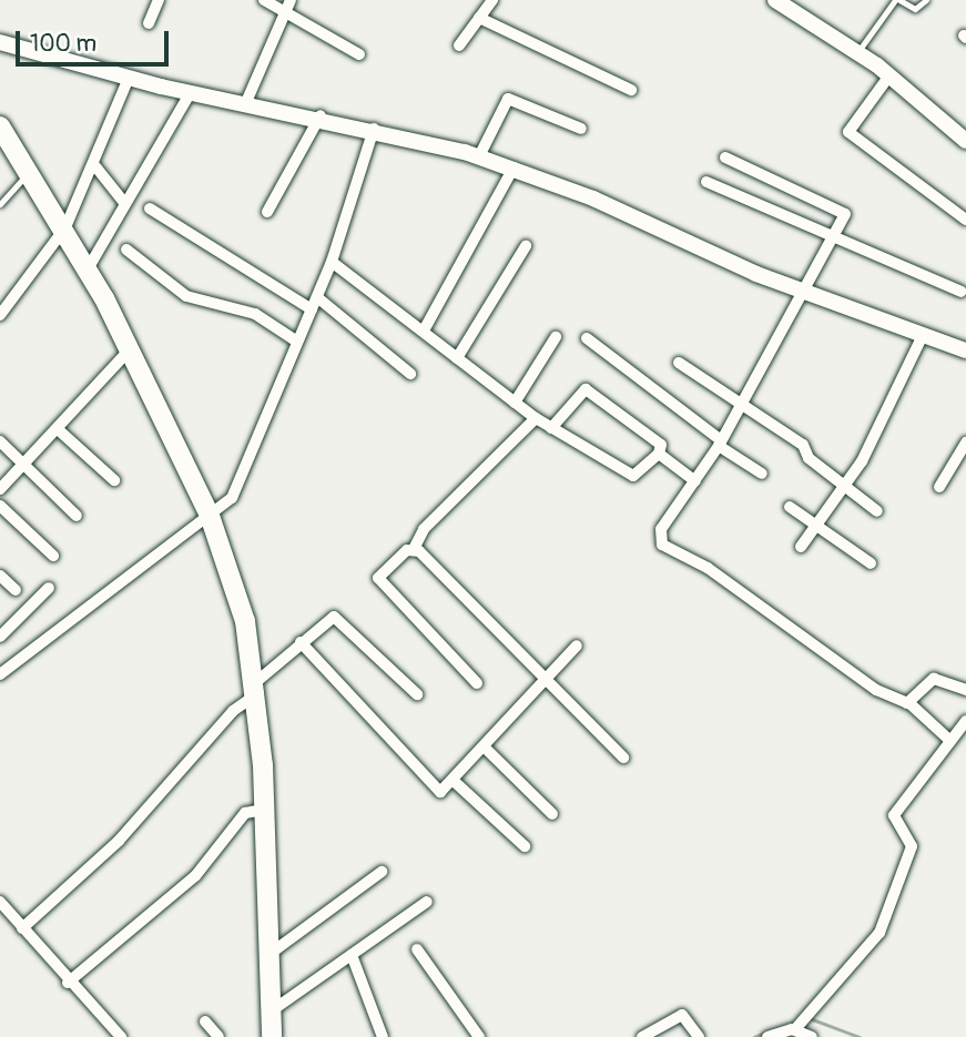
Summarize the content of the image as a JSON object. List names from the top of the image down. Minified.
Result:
{"scale_bar":"100 m"}
